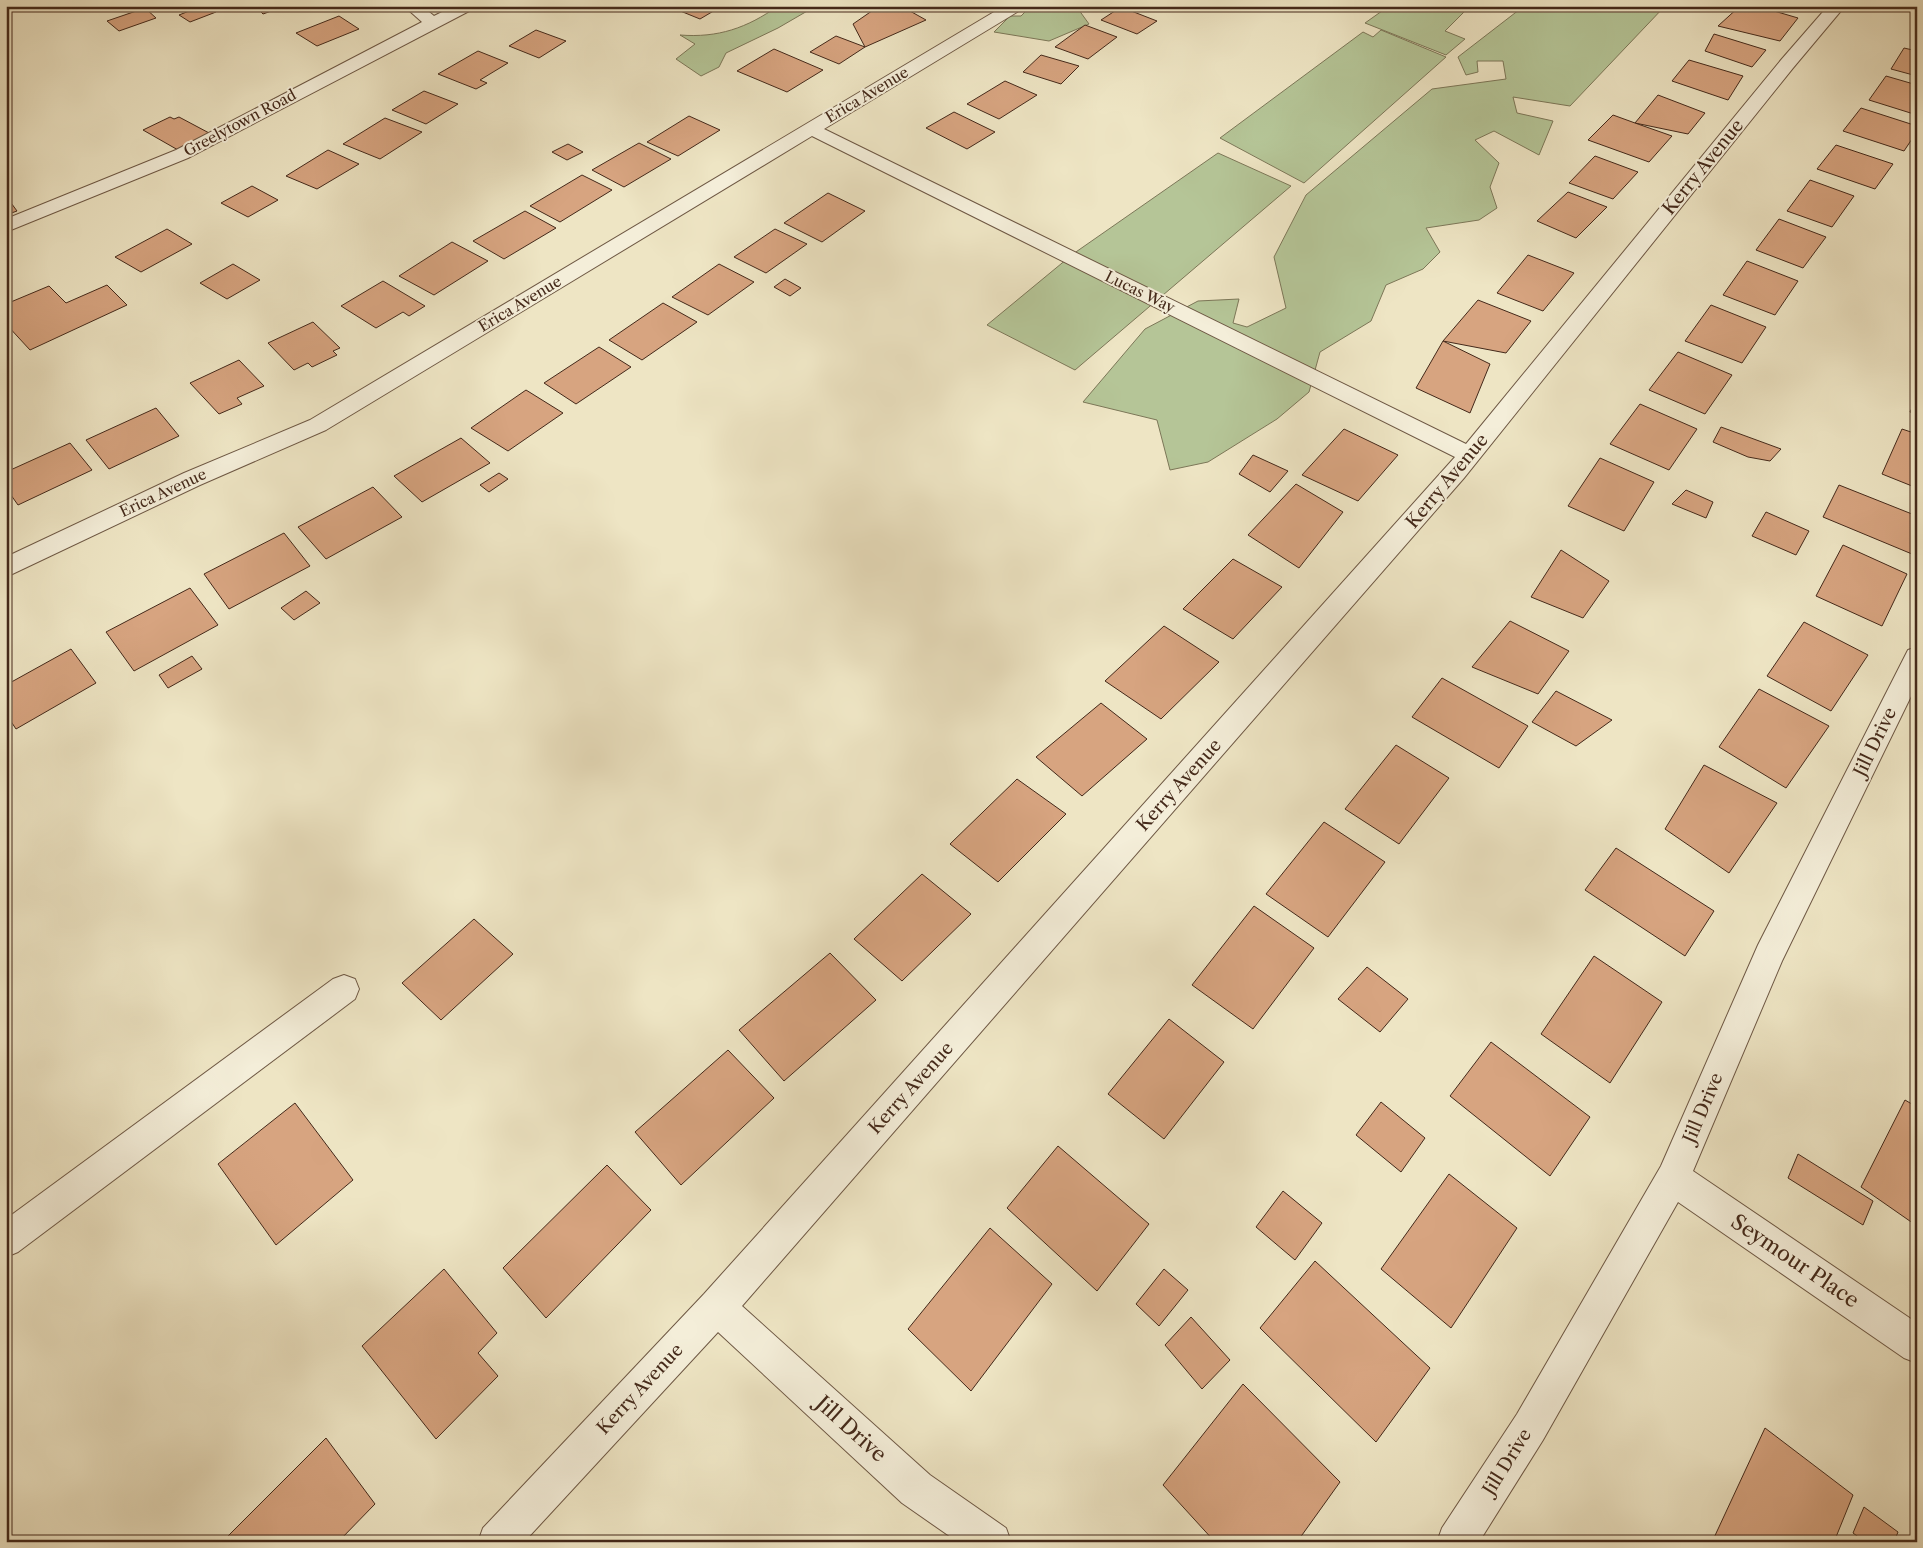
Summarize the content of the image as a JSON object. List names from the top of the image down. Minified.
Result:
{"streets":{"street":["Erica Avenue","Greelytown Road","Kerry Avenue","Lucas Way","Jill Drive","Seymour Place"]},"crossings":[["Erica Avenue","Lucas Way"],["Kerry Avenue","Lucas Way"],["Kerry Avenue","Jill Drive"],["Jill Drive","Seymour Place"]]}
